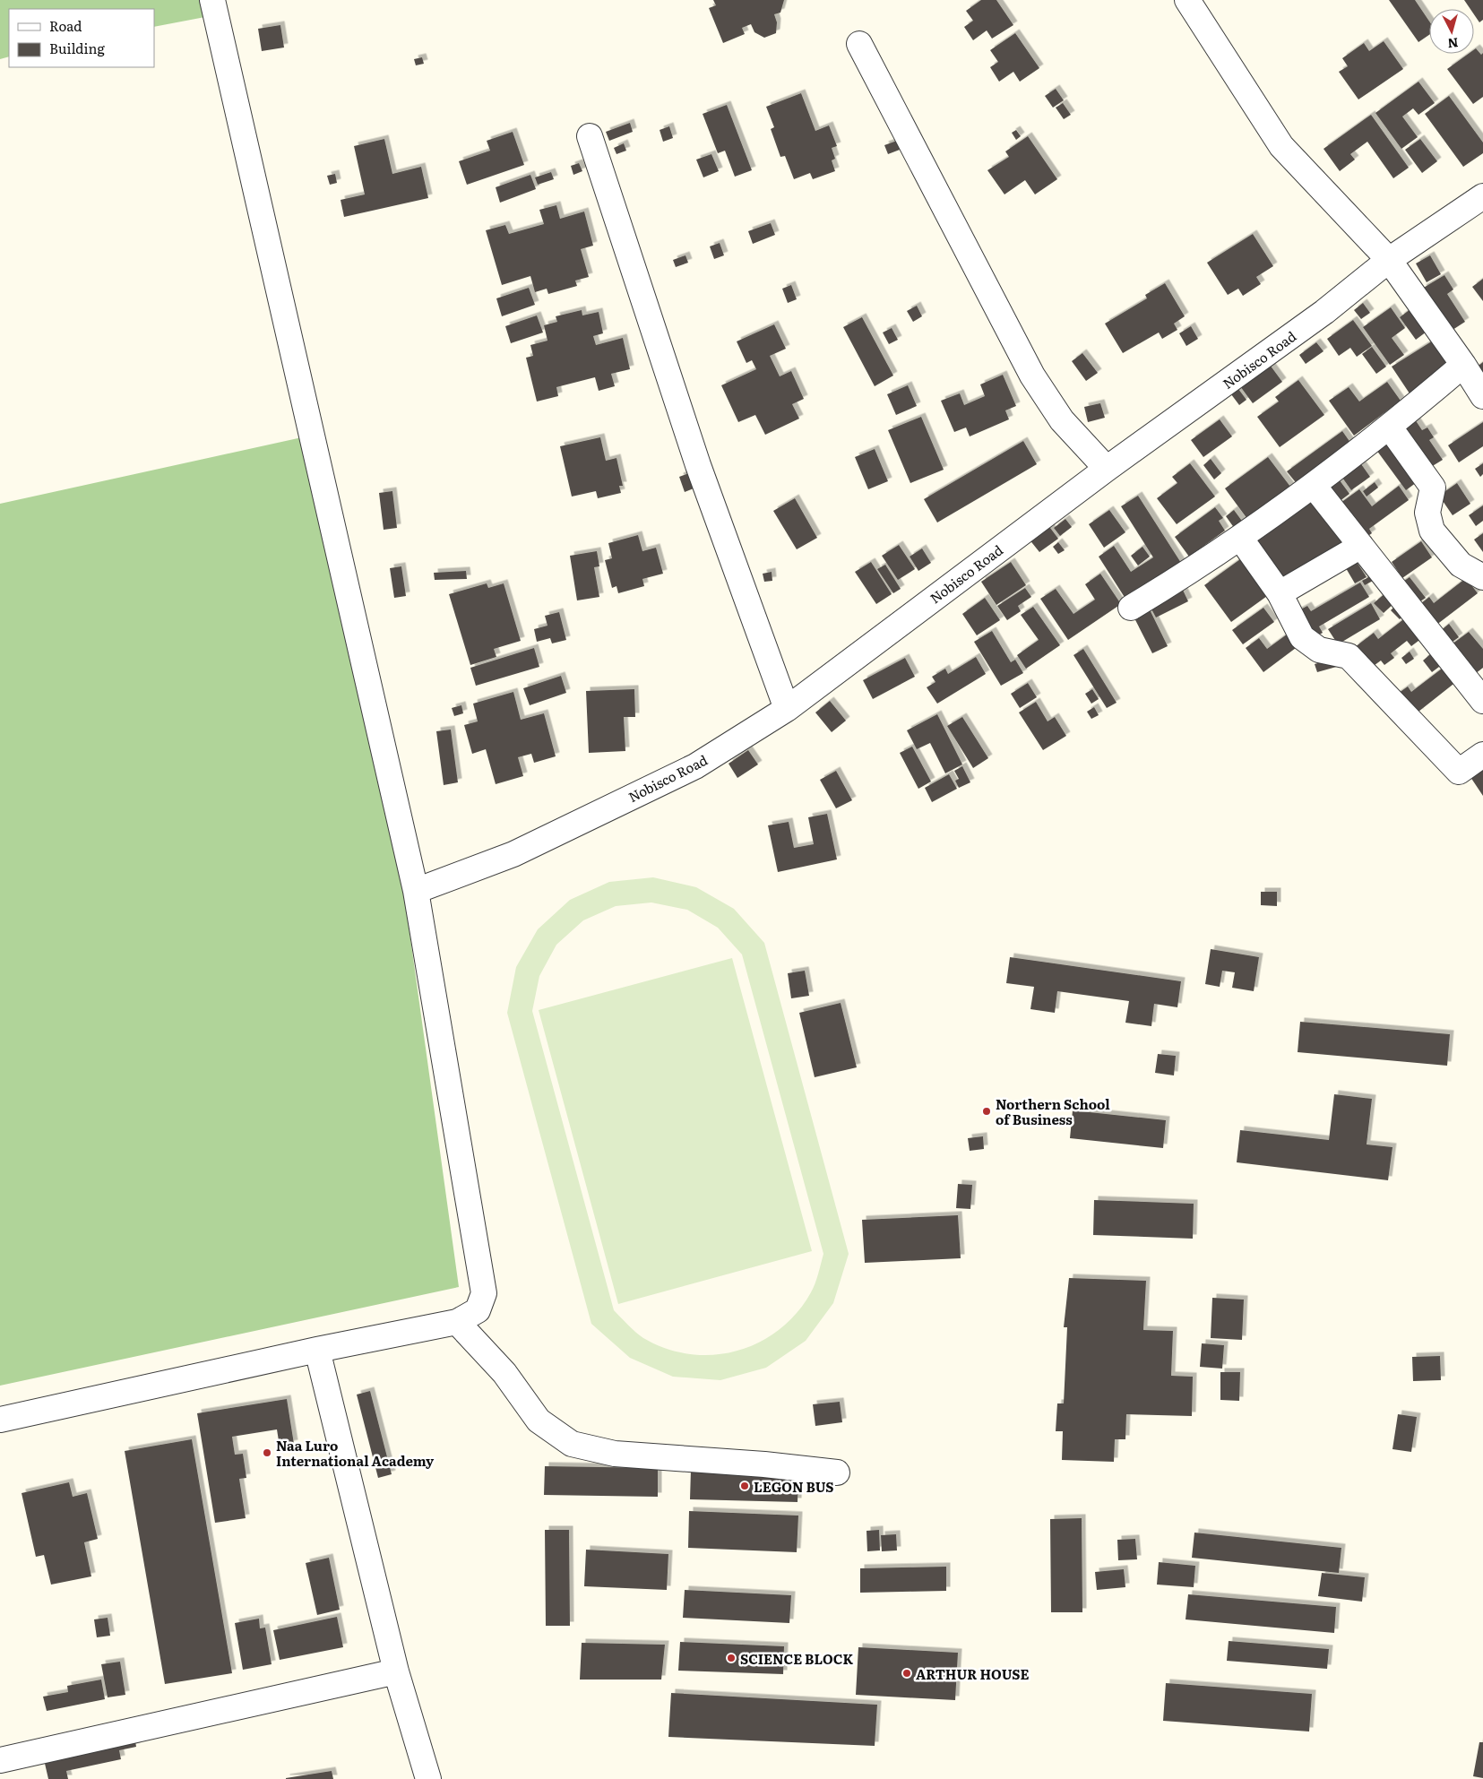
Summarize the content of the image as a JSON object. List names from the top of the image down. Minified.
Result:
{"streets":{"street":["Nobisco Road"]},"places":["Northern School of Business","Naa Luro International Academy","LEGON BUS","SCIENCE BLOCK","ARTHUR HOUSE"],"legend":["Road","Building"],"north":"bottom"}
